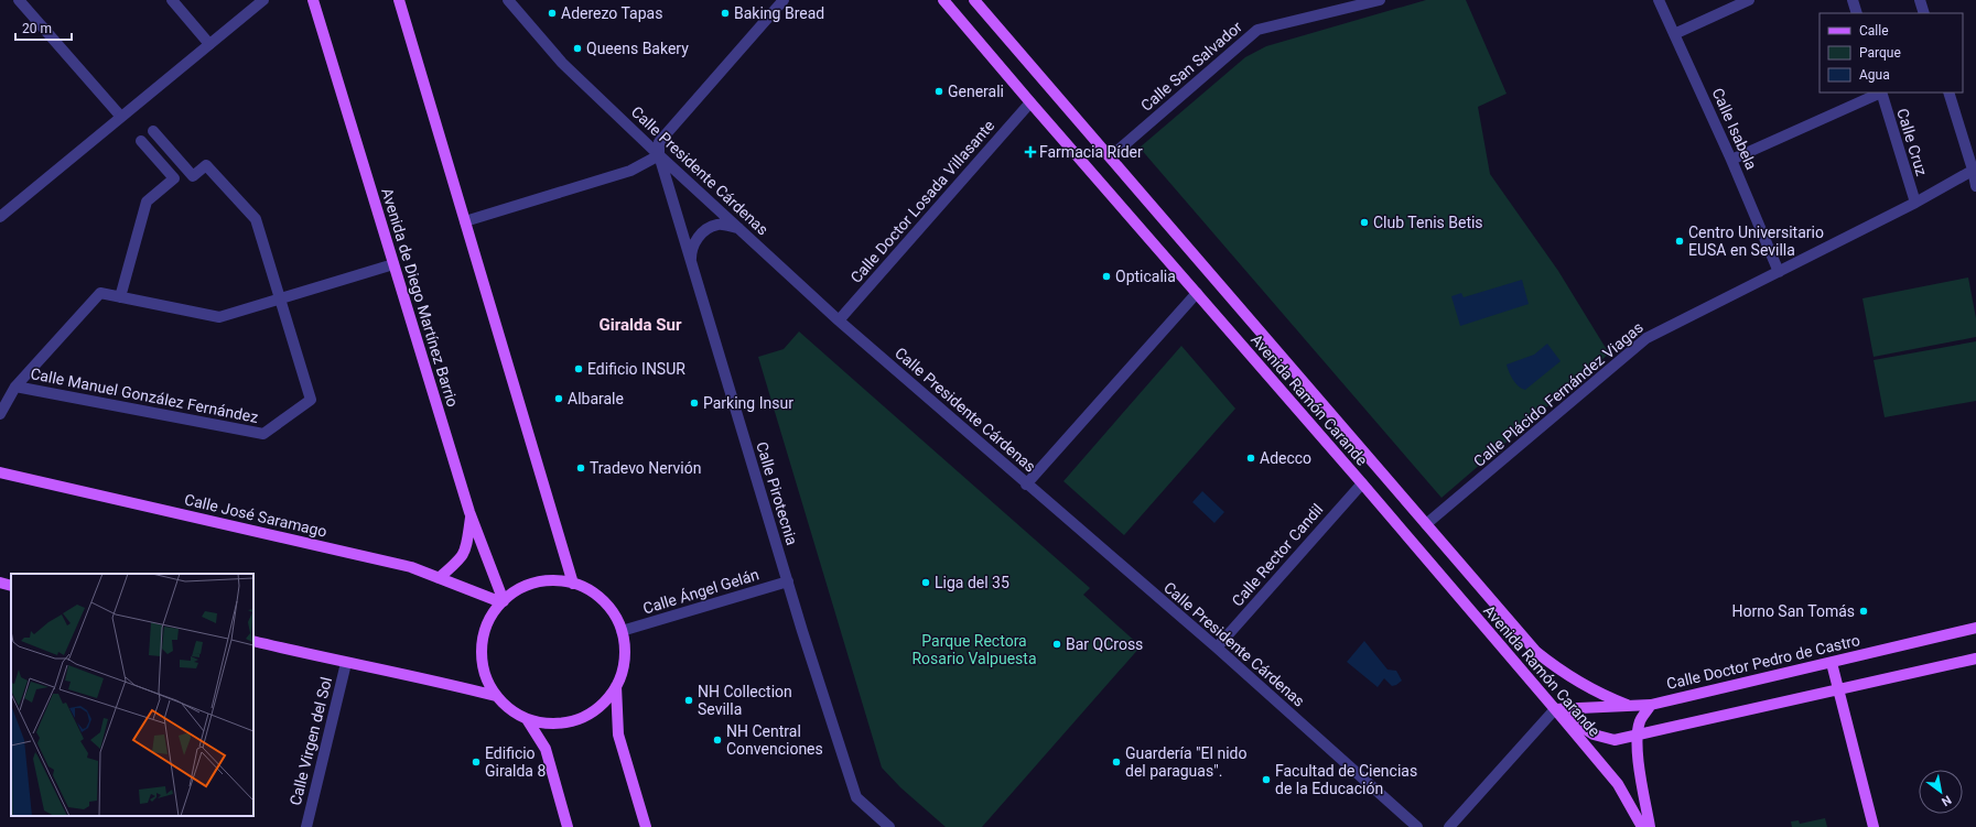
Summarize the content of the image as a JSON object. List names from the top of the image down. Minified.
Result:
{"streets":{"main road":["Avenida de Diego Martínez Barrio","Avenida Ramón Carande","Calle José Saramago","Calle Doctor Pedro de Castro"],"street":["Calle San Salvador","Calle Isabela","Calle Cruz","Calle Presidente Cárdenas","Calle Doctor Losada Villasante","Calle Plácido Fernández Viagas","Calle Manuel González Fernández","Calle Pirotecnia","Calle Rector Candil","Calle Ángel Gelán","Calle Virgen del Sol"]},"crossings":[["Calle San Salvador","Avenida Ramón Carande"],["Calle Isabela","Calle Plácido Fernández Viagas"],["Calle Cruz","Calle Plácido Fernández Viagas"],["Calle Presidente Cárdenas","Calle Doctor Losada Villasante"],["Calle Presidente Cárdenas","Calle Pirotecnia"],["Calle Presidente Cárdenas","Calle Rector Candil"],["Calle Doctor Losada Villasante","Avenida Ramón Carande"],["Avenida de Diego Martínez Barrio","Calle José Saramago"],["Avenida de Diego Martínez Barrio","Calle Ángel Gelán"],["Calle Plácido Fernández Viagas","Avenida Ramón Carande"],["Avenida Ramón Carande","Calle Rector Candil"],["Avenida Ramón Carande","Calle Doctor Pedro de Castro"],["Calle Pirotecnia","Calle Ángel Gelán"],["Calle José Saramago","Calle Ángel Gelán"]],"districts":["Giralda Sur"],"parks":["Parque Rectora Rosario Valpuesta"],"places":{"other":["Aderezo Tapas","Baking Bread","Queens Bakery","Generali","Club Tenis Betis","Centro Universitario EUSA en Sevilla","Opticalia","Edificio INSUR","Albarale","Parking Insur","Adecco","Tradevo Nervión","Liga del 35","Horno San Tomás","Bar QCross","NH Collection Sevilla","NH Central Convenciones","Edificio Giralda 8","Guardería \"El nido del paraguas\".","Facultad de Ciencias de la Educación"],"health":["Farmacia Ríder"]},"legend":["Calle","Parque","Agua"],"scale_bar":"20 m","north":"bottom right"}
